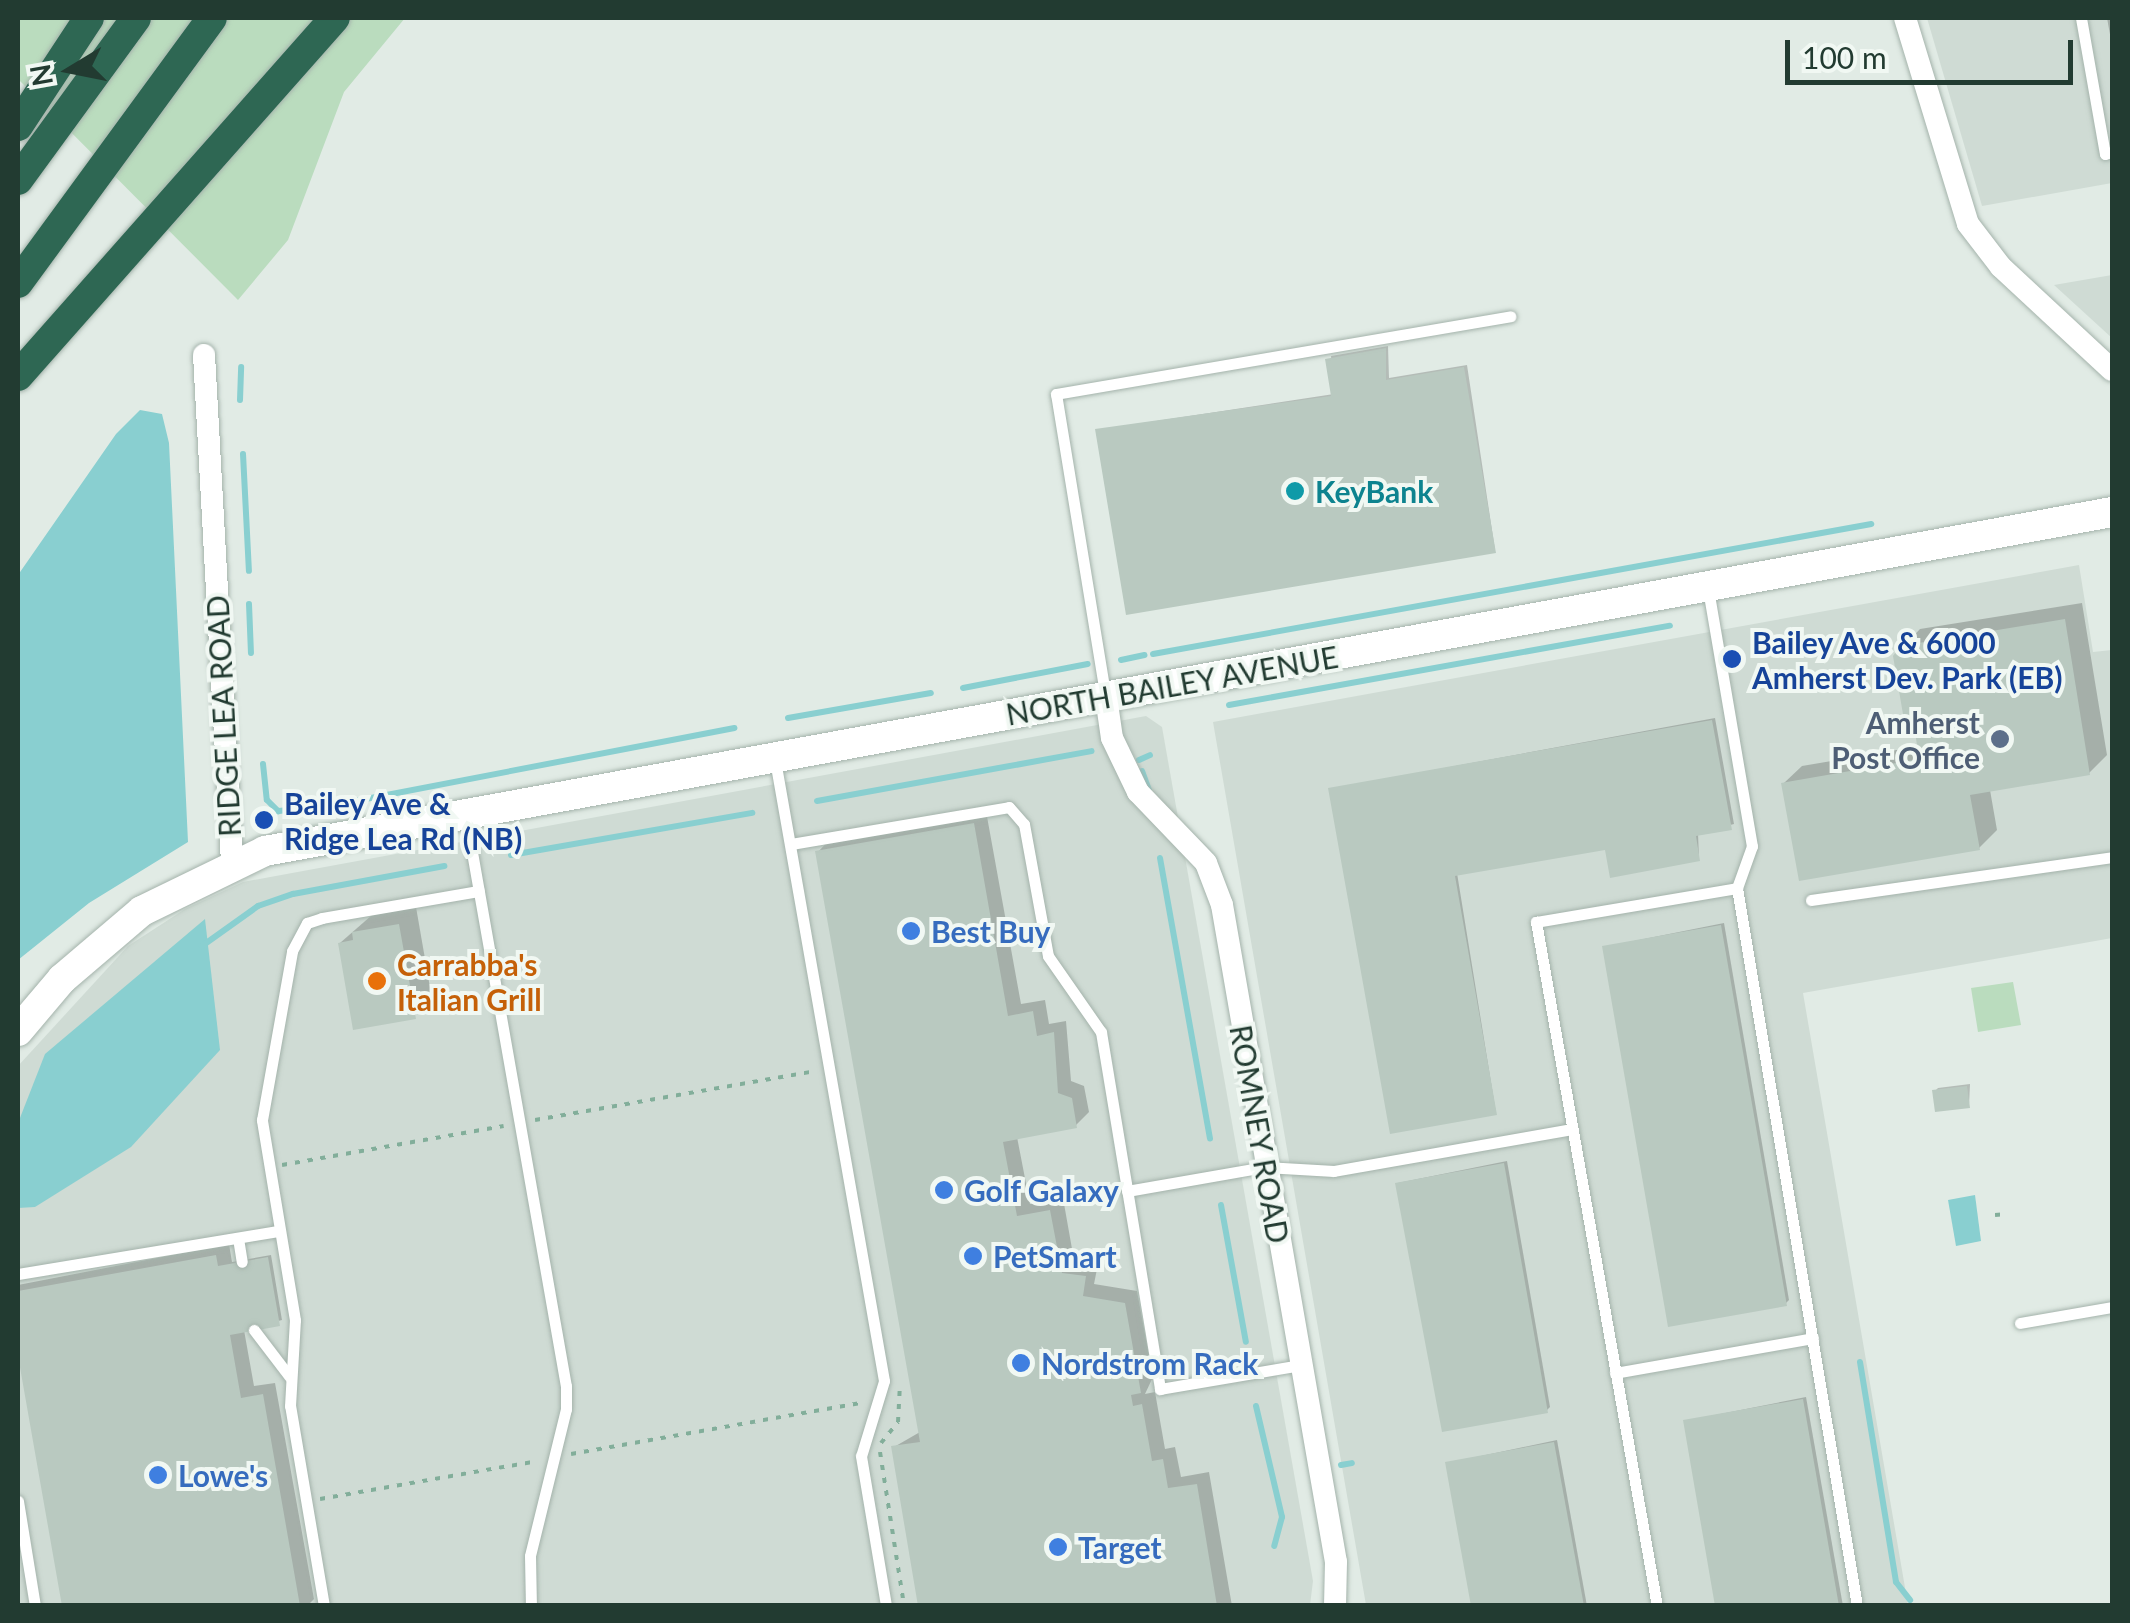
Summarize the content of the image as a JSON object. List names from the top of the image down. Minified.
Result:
{"streets":{"street":["NORTH BAILEY AVENUE","RIDGE LEA ROAD","ROMNEY ROAD"]},"crossings":[["NORTH BAILEY AVENUE","RIDGE LEA ROAD"],["NORTH BAILEY AVENUE","ROMNEY ROAD"]],"places":["KeyBank","Bailey Ave & 6000 Amherst Dev. Park (EB)","Amherst Post Office","Bailey Ave & Ridge Lea Rd (NB)","Best Buy","Carrabba's Italian Grill","Golf Galaxy","PetSmart","Nordstrom Rack","Lowe's","Target"],"scale_bar":"100 m","north":"left"}
